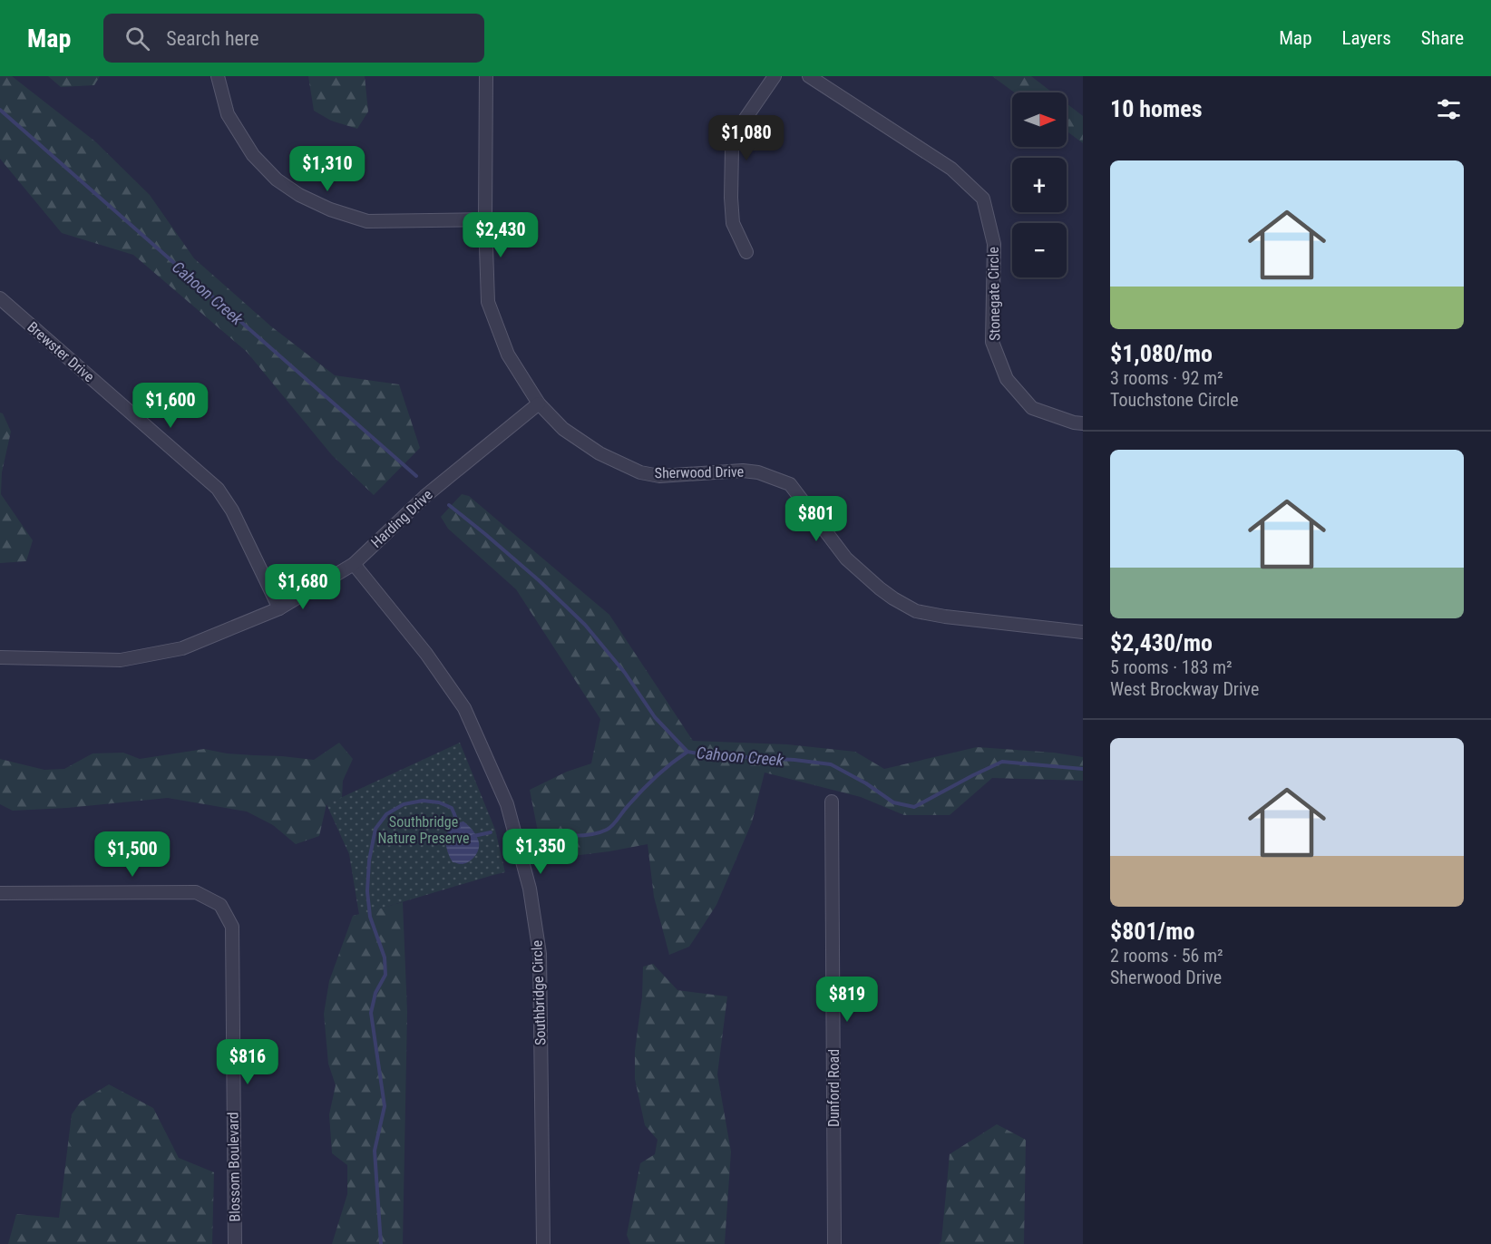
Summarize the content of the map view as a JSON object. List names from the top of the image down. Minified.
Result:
{"streets":{"street":["Stonegate Circle","Brewster Drive","Sherwood Drive","Harding Drive","Southbridge Circle","Dunford Road","Blossom Boulevard"]},"crossings":[["Brewster Drive","Harding Drive"],["Sherwood Drive","Harding Drive"],["Harding Drive","Southbridge Circle"]],"water":["Cahoon Creek"],"parks":["Southbridge Nature Preserve"],"north":"right","page":{"header":"Map","search":"Search here","nav":["Map","Layers","Share"],"heading":"10 homes","map_buttons":["+","−"],"price":["$1,080","$1,310","$2,430","$1,600","$801","$1,680","$1,350","$1,500","$819","$816"],"list":[{"name":"$1,080/mo","note":"3 rooms · 92 m² · Touchstone Circle"},{"name":"$2,430/mo","note":"5 rooms · 183 m² · West Brockway Drive"},{"name":"$801/mo","note":"2 rooms · 56 m² · Sherwood Drive"}]}}
